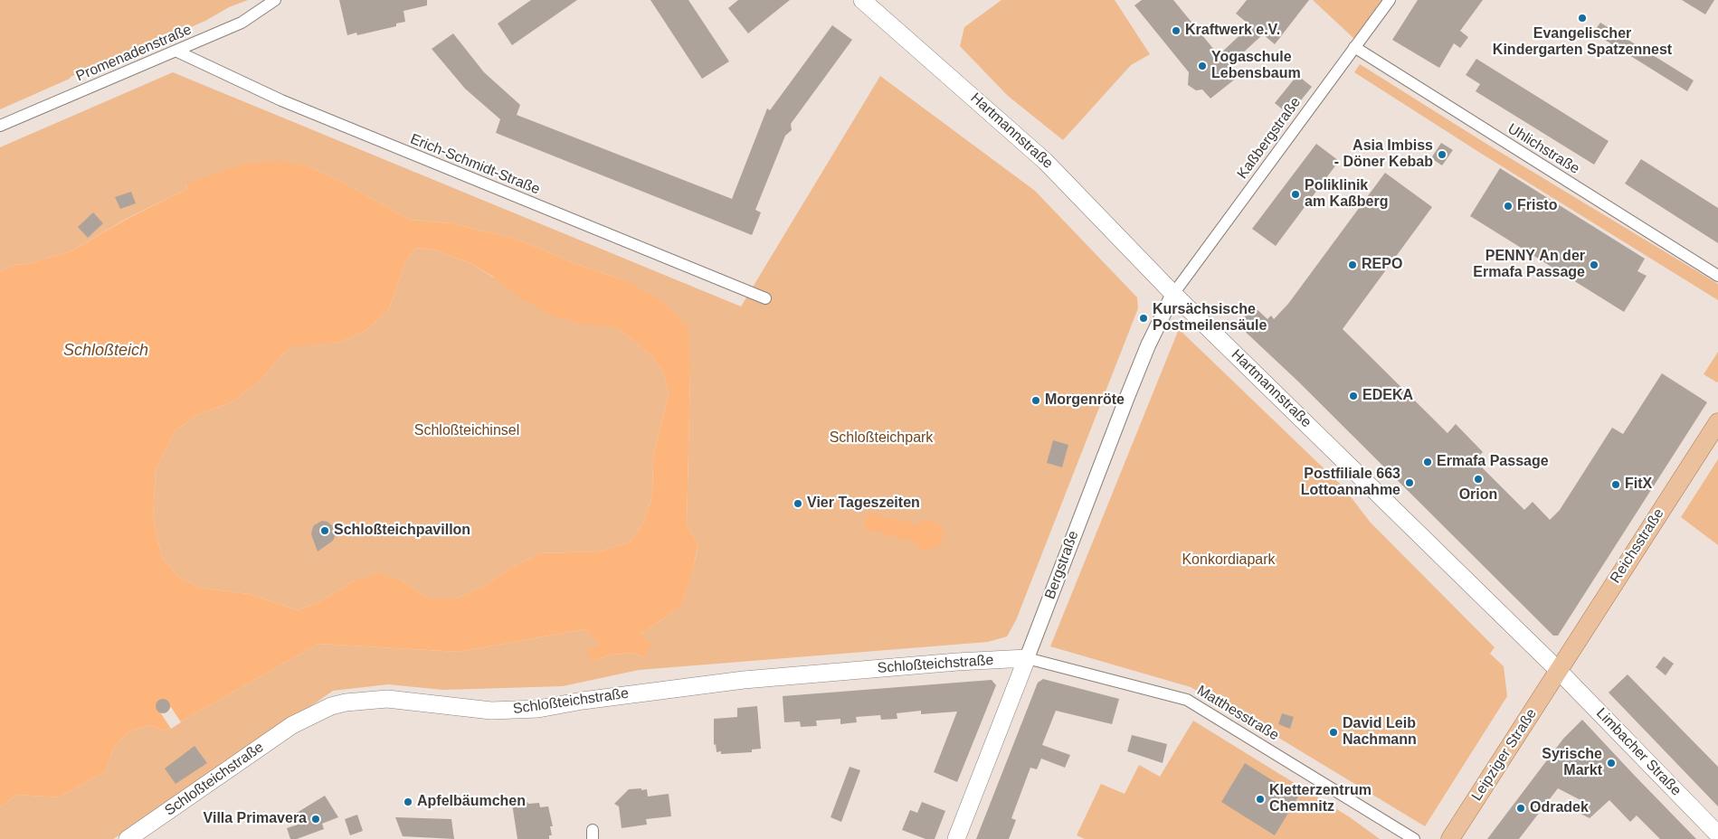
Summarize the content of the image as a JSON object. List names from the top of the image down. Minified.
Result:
{"streets":{"main road":["Hartmannstraße","Reichsstraße","Bergstraße","Schloßteichstraße","Limbacher Straße","Leipziger Straße"],"street":["Promenadenstraße","Kaßbergstraße","Uhlichstraße","Erich-Schmidt-Straße","Matthesstraße"]},"crossings":[["Promenadenstraße","Erich-Schmidt-Straße"],["Hartmannstraße","Kaßbergstraße"],["Hartmannstraße","Reichsstraße"],["Hartmannstraße","Bergstraße"],["Hartmannstraße","Limbacher Straße"],["Hartmannstraße","Leipziger Straße"],["Kaßbergstraße","Uhlichstraße"],["Kaßbergstraße","Bergstraße"],["Reichsstraße","Limbacher Straße"],["Reichsstraße","Leipziger Straße"],["Bergstraße","Schloßteichstraße"],["Bergstraße","Matthesstraße"],["Schloßteichstraße","Matthesstraße"],["Limbacher Straße","Leipziger Straße"]],"water":["Schloßteich"],"parks":["Schloßteichinsel","Schloßteichpark","Konkordiapark"],"places":["Evangelischer Kindergarten Spatzennest","Kraftwerk e.V.","Yogaschule Lebensbaum","Asia Imbiss - Döner Kebab","Poliklinik am Kaßberg","Fristo","REPO","PENNY An der Ermafa Passage","Kursächsische Postmeilensäule","EDEKA","Morgenröte","Ermafa Passage","Orion","Postfiliale 663 Lottoannahme","FitX","Vier Tageszeiten","Schloßteichpavillon","David Leib Nachmann","Syrische Markt","Kletterzentrum Chemnitz","Apfelbäumchen","Odradek","Villa Primavera"]}
